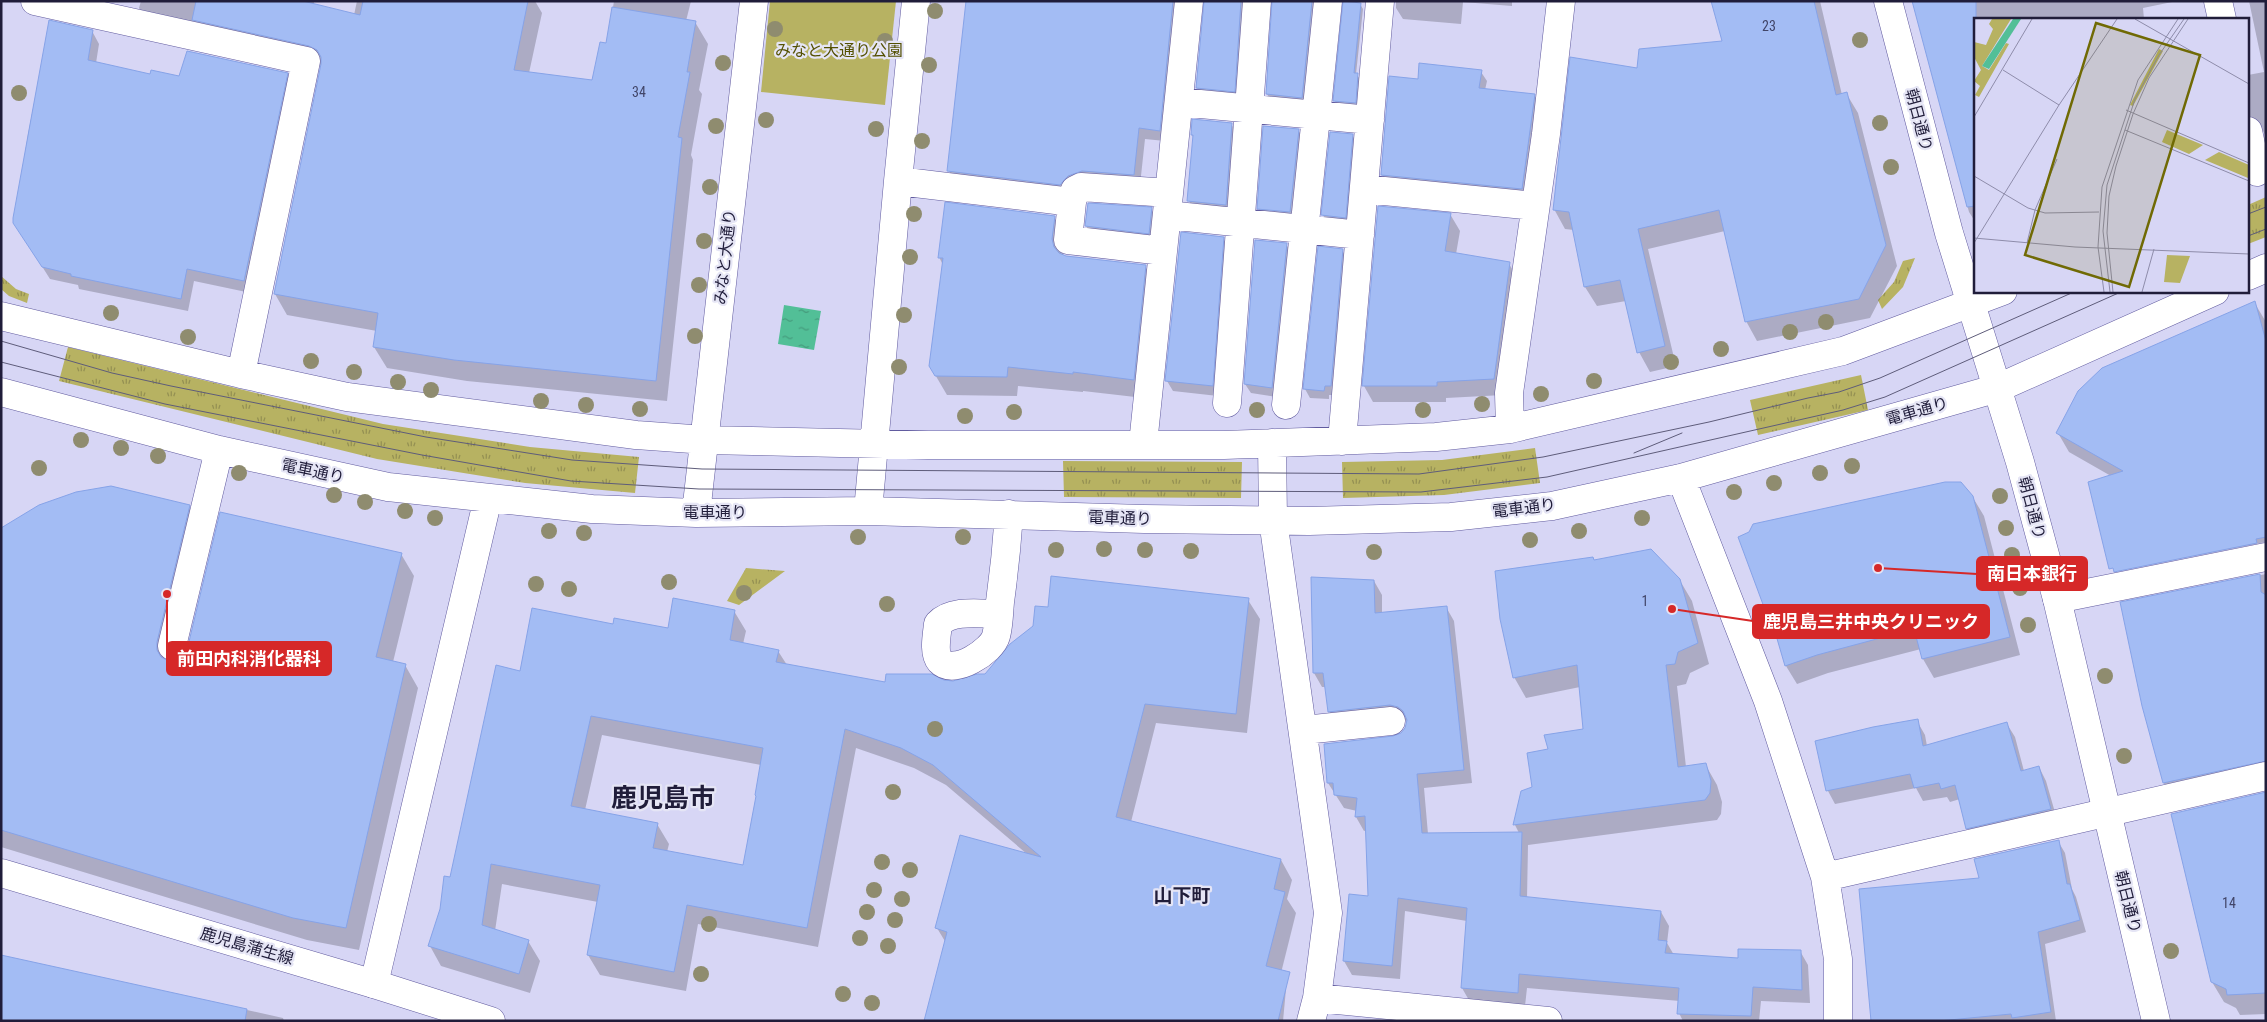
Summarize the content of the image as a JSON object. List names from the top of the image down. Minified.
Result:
{"streets":{"main road":["朝日通り","みなと大通り","電車通り","鹿児島蒲生線"]},"crossings":[["朝日通り","電車通り"],["みなと大通り","電車通り"]],"districts":["鹿児島市","山下町"],"parks":["みなと大通り公園"],"places":["南日本銀行","前田内科消化器科","鹿児島三井中央クリニック"],"house_numbers":["23","34","1","14"]}
